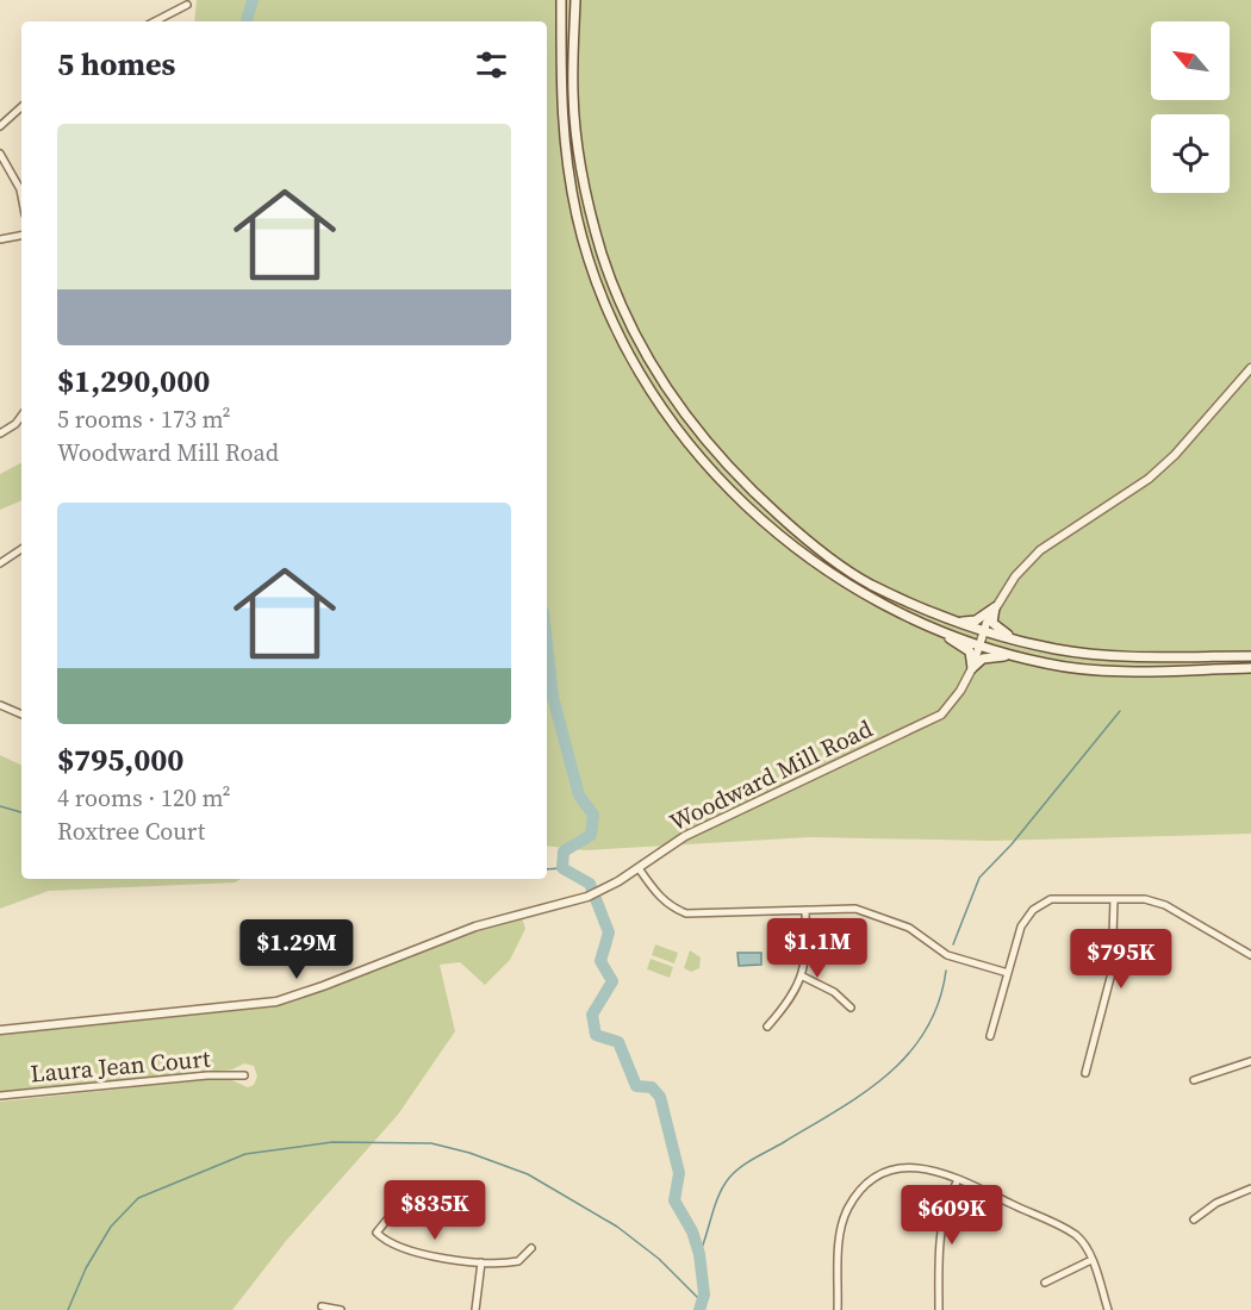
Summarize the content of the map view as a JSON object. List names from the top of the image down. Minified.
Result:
{"streets":{"street":["Woodward Mill Road","Laura Jean Court"]},"north":"top left","page":{"heading":"5 homes","list":[{"name":"$1,290,000","note":"5 rooms · 173 m² · Woodward Mill Road"},{"name":"$795,000","note":"4 rooms · 120 m² · Roxtree Court"}],"price":["$1.1M","$1.29M","$795K","$835K","$609K"]}}
